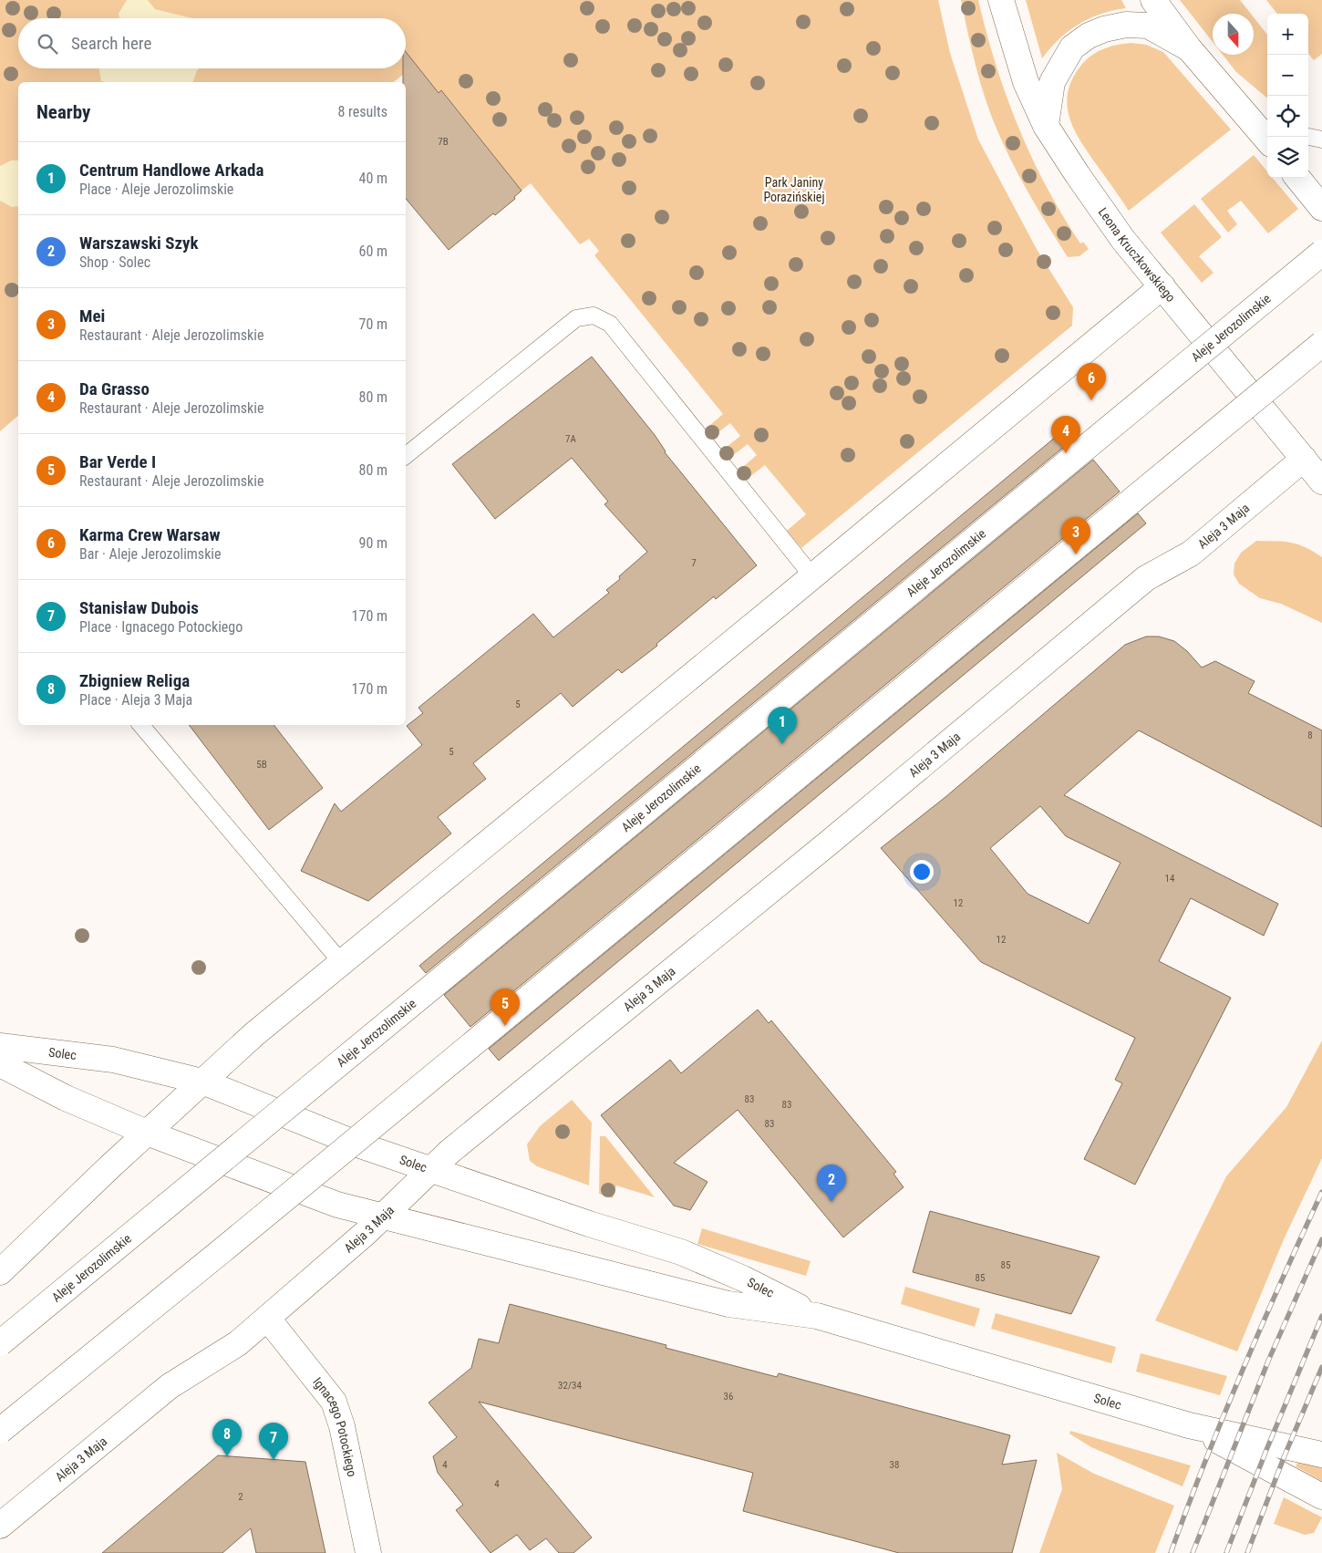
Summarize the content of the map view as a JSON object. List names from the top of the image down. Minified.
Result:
{"streets":{"street":["Leona Kruczkowskiego","Aleje Jerozolimskie","Aleja 3 Maja","Solec","Ignacego Potockiego"]},"crossings":[["Leona Kruczkowskiego","Aleja 3 Maja"],["Aleja 3 Maja","Solec"],["Aleja 3 Maja","Ignacego Potockiego"]],"parks":["Park Janiny Porazińskiej"],"house_numbers":["7B","7A","7","5","8","5","5B","14","12","12","83","83","83","85","85","32/34","36","4","38","4","2"],"north":"bottom","page":{"map_buttons":["+","−"],"search":"Search here","heading":["Nearby","8 results"],"list":[{"mark":"1","name":"Centrum Handlowe Arkada","note":"Place · Aleje Jerozolimskie","value":"40 m"},{"mark":"2","name":"Warszawski Szyk","note":"Shop · Solec","value":"60 m"},{"mark":"3","name":"Mei","note":"Restaurant · Aleje Jerozolimskie","value":"70 m"},{"mark":"4","name":"Da Grasso","note":"Restaurant · Aleje Jerozolimskie","value":"80 m"},{"mark":"5","name":"Bar Verde I","note":"Restaurant · Aleje Jerozolimskie","value":"80 m"},{"mark":"6","name":"Karma Crew Warsaw","note":"Bar · Aleje Jerozolimskie","value":"90 m"},{"mark":"7","name":"Stanisław Dubois","note":"Place · Ignacego Potockiego","value":"170 m"},{"mark":"8","name":"Zbigniew Religa","note":"Place · Aleja 3 Maja","value":"170 m"}],"pins":["6","4","3","1","5","2","8","7"]}}
